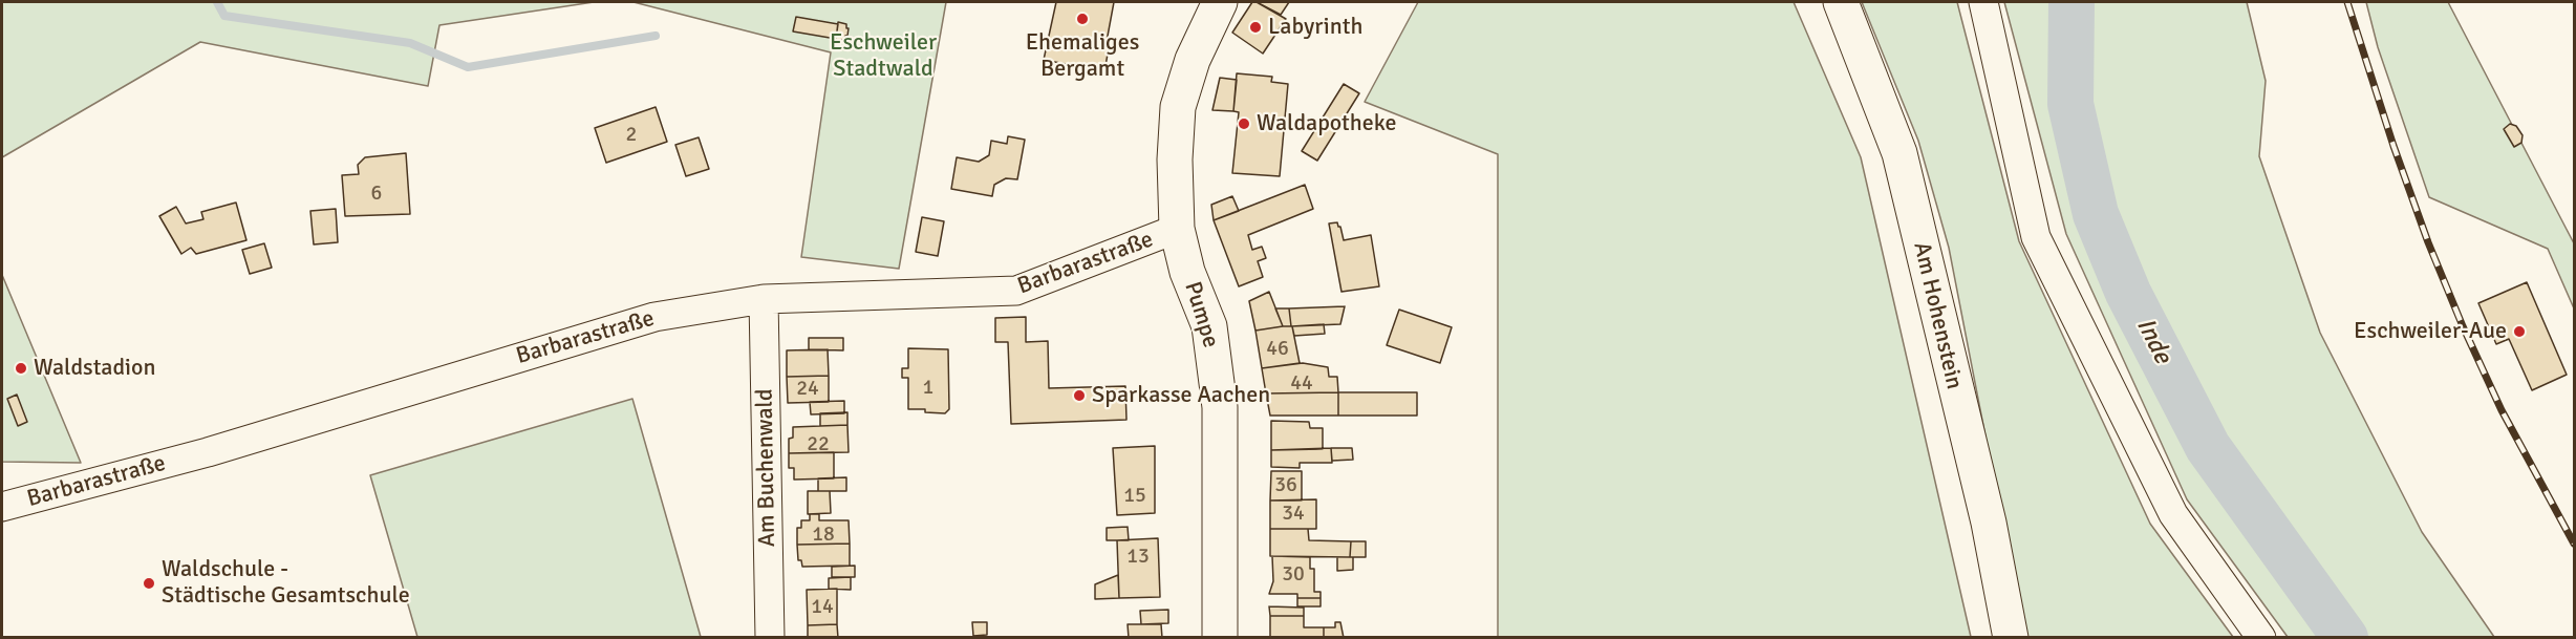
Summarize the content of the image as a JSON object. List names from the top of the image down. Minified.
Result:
{"streets":{"main road":["Pumpe","Am Hohenstein"],"street":["Barbarastraße","Am Buchenwald"]},"crossings":[["Barbarastraße","Pumpe"],["Barbarastraße","Am Buchenwald"]],"water":["Inde"],"parks":["Eschweiler Stadtwald"],"places":["Ehemaliges Bergamt","Labyrinth","Waldapotheke","Eschweiler-Aue","Waldstadion","Sparkasse Aachen","Waldschule - Städtische Gesamtschule"],"house_numbers":["2","6","46","44","1","24","22","36","15","34","18","13","30","14"]}
